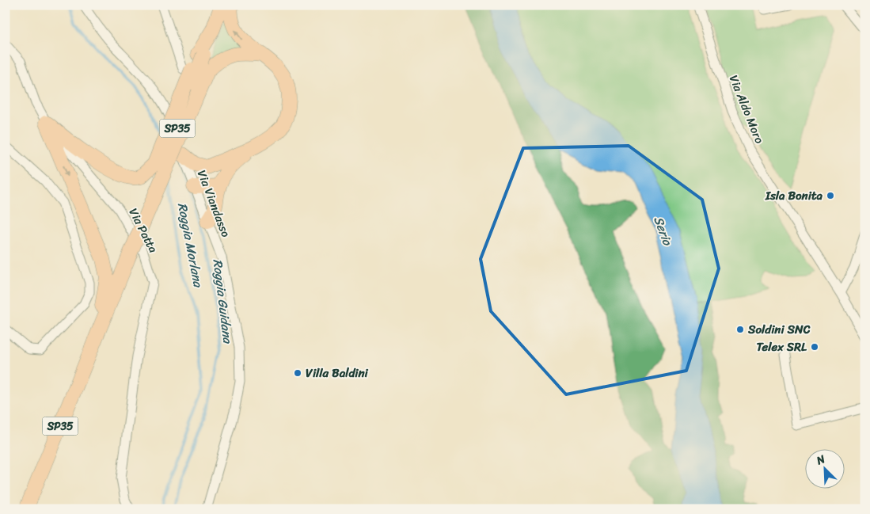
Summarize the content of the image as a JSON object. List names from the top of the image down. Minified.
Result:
{"streets":{"highway":["SP35"],"street":["Via Aldo Moro","Via Viandasso","Via Patta"]},"water":["Serio","Roggia Morlana","Roggia Guidana"],"places":["Isla Bonita","Soldini SNC","Telex SRL","Villa Baldini"],"north":"top left"}
